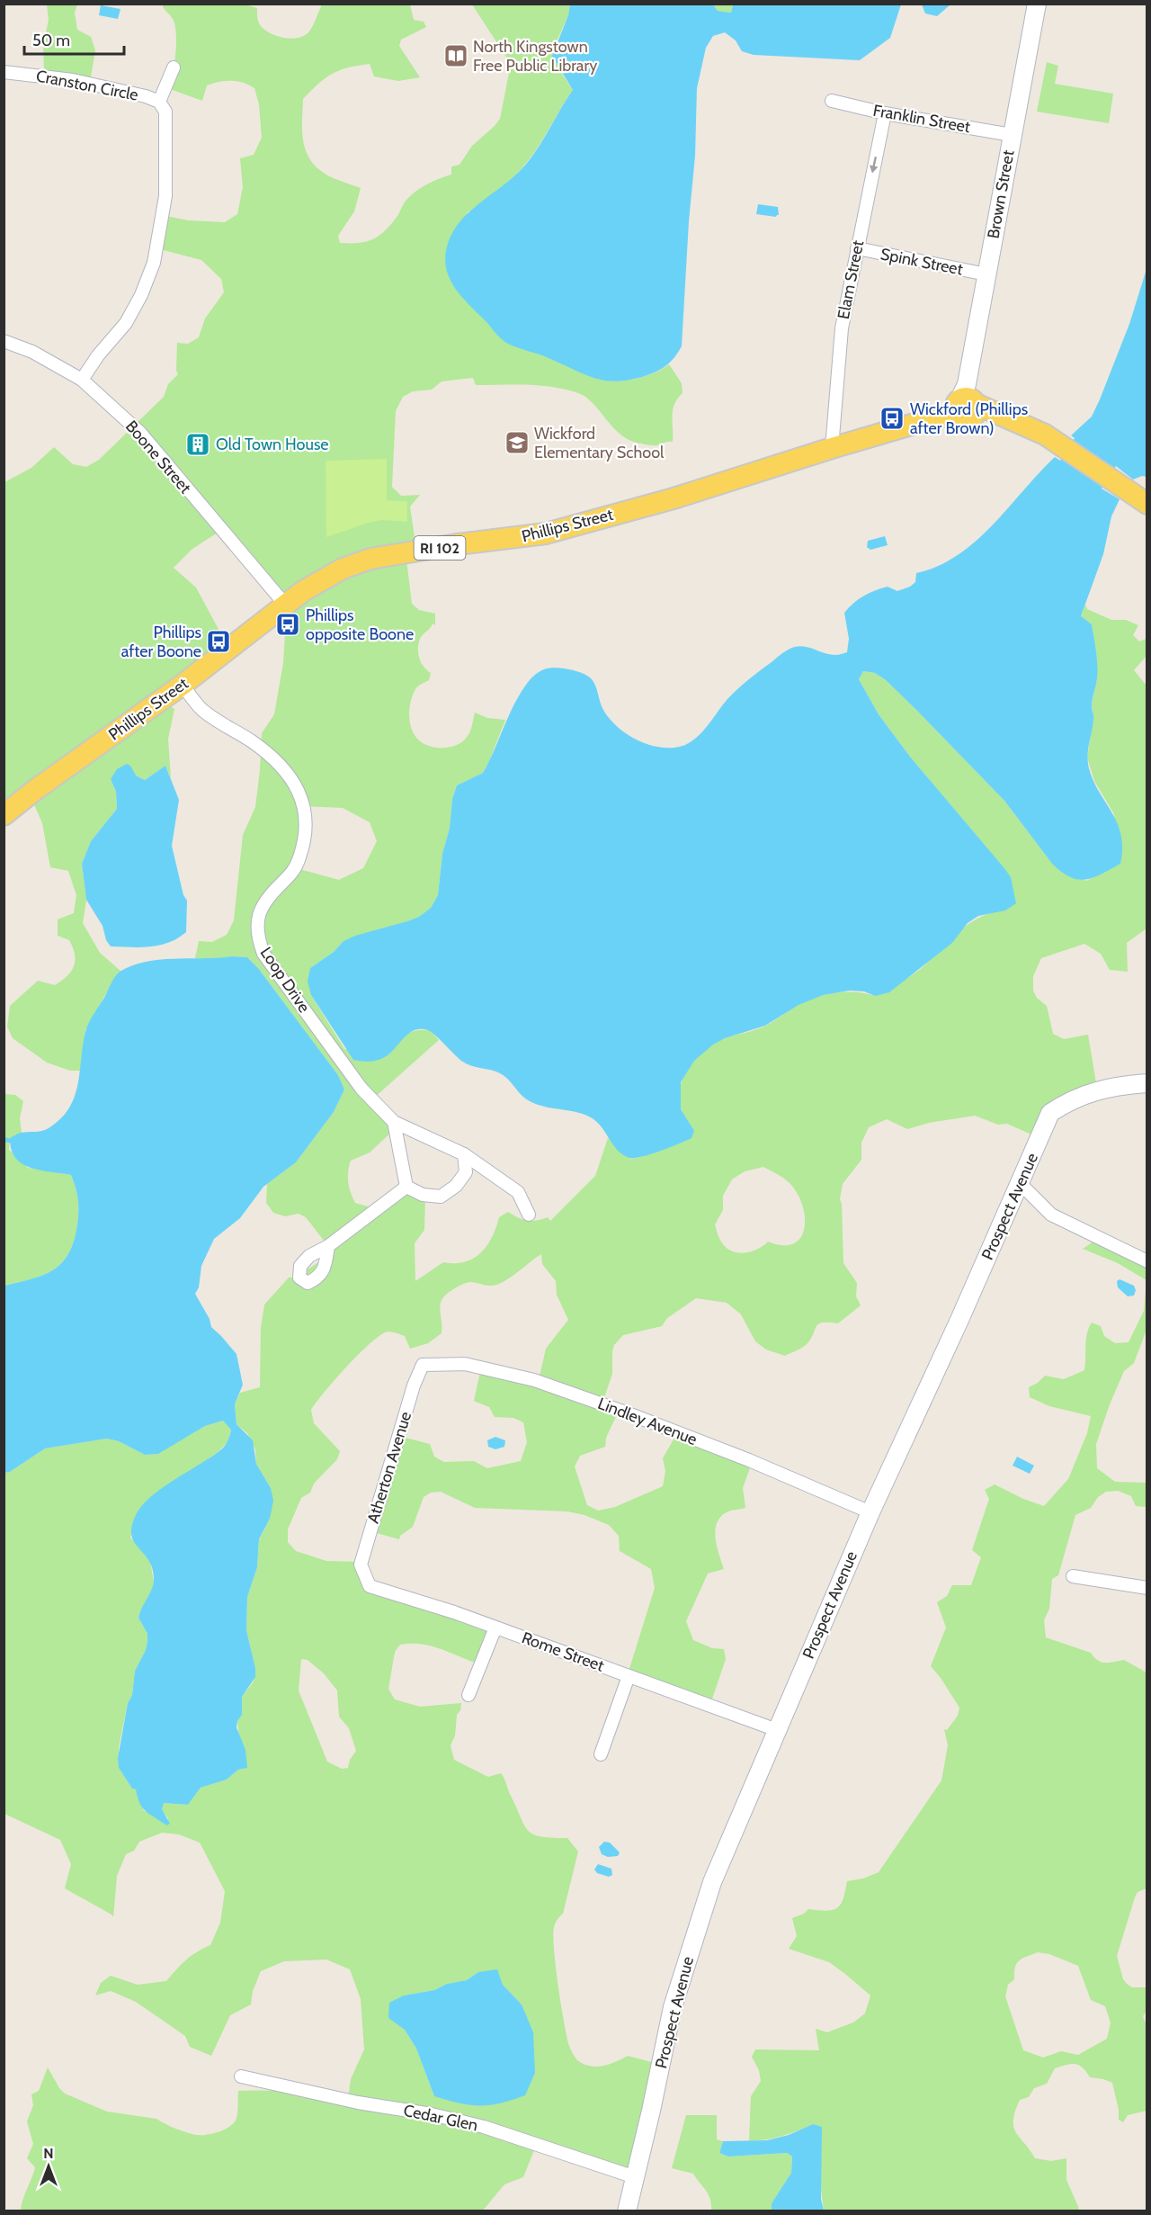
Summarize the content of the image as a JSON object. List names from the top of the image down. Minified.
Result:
{"streets":{"main road":["Phillips Street","RI 102"],"street":["Cranston Circle","Franklin Street","Brown Street","Spink Street","Elam Street","Boone Street","Loop Drive","Prospect Avenue","Lindley Avenue","Atherton Avenue","Rome Street","Cedar Glen"]},"crossings":[["Cranston Circle","Boone Street"],["Franklin Street","Brown Street"],["Franklin Street","Elam Street"],["Brown Street","Spink Street"],["Brown Street","Phillips Street"],["Spink Street","Elam Street"],["Elam Street","Phillips Street"],["Boone Street","Phillips Street"],["Phillips Street","Loop Drive"],["Prospect Avenue","Lindley Avenue"],["Prospect Avenue","Rome Street"],["Prospect Avenue","Cedar Glen"],["Lindley Avenue","Atherton Avenue"],["Atherton Avenue","Rome Street"]],"one_way":["Elam Street"],"places":{"library":["North Kingstown Free Public Library"],"bus stop":["Wickford (Phillips after Brown)","Phillips opposite Boone","Phillips after Boone"],"school or university":["Wickford Elementary School"],"building":["Old Town House"]},"scale_bar":"50 m","north":"top"}
